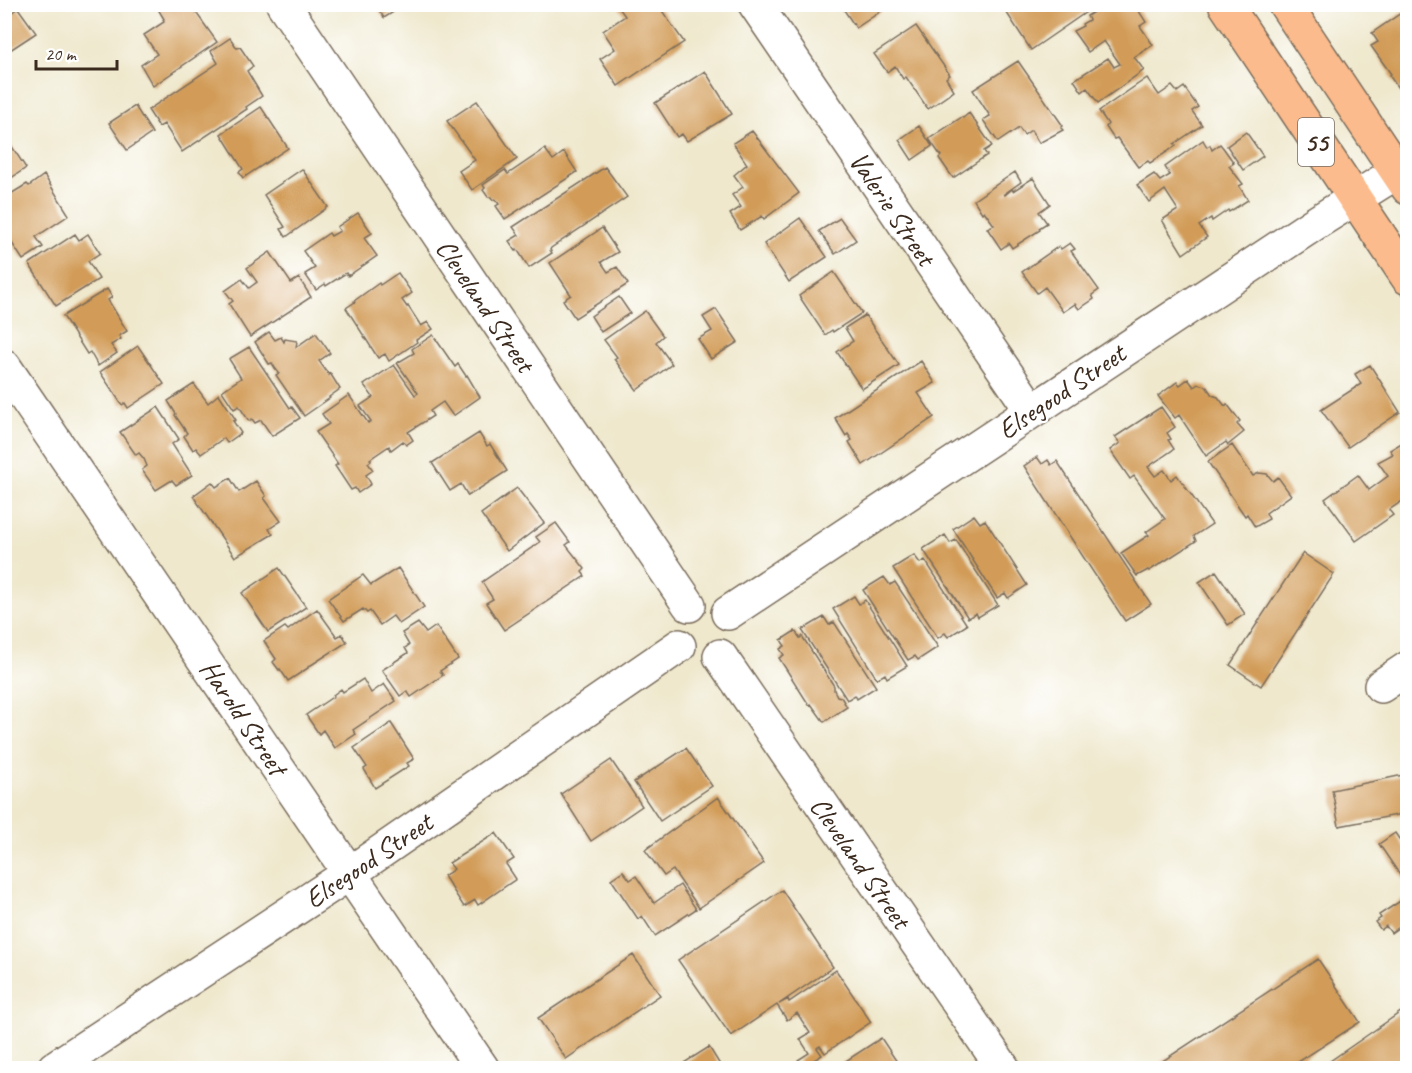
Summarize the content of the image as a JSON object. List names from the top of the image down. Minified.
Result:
{"streets":{"main road":["55"],"street":["Valerie Street","Cleveland Street","Elsegood Street","Harold Street"]},"crossings":[["55","Elsegood Street"],["Valerie Street","Elsegood Street"],["Cleveland Street","Elsegood Street"],["Elsegood Street","Harold Street"]],"scale_bar":"20 m"}
